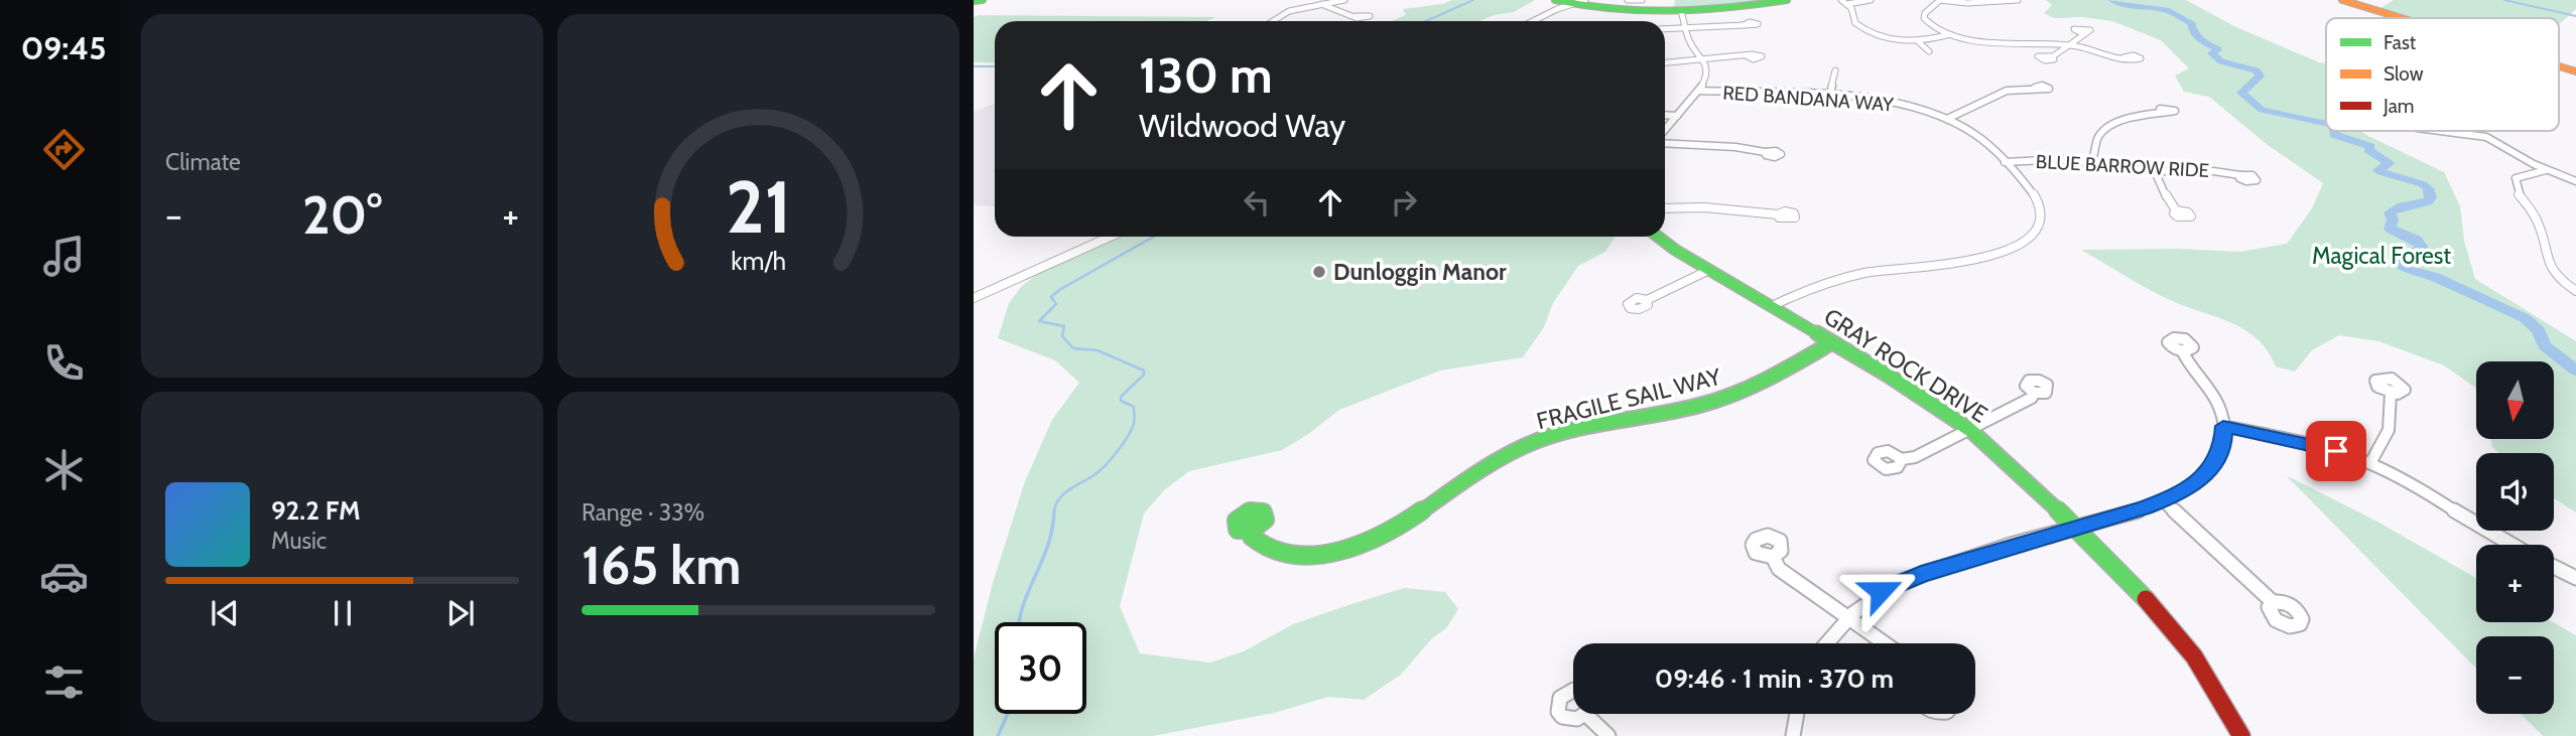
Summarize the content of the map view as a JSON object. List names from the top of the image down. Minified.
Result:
{"streets":{"street":["RED BANDANA WAY","BLUE BARROW RIDE","GRAY ROCK DRIVE","FRAGILE SAIL WAY"]},"crossings":[["RED BANDANA WAY","BLUE BARROW RIDE"],["RED BANDANA WAY","GRAY ROCK DRIVE"],["GRAY ROCK DRIVE","FRAGILE SAIL WAY"]],"parks":["Magical Forest"],"places":["Dunloggin Manor"],"legend":["Fast","Slow","Jam"],"north":"bottom","page":{"tabs":"09:45","tile":["Climate",["Range · 33%","165 km"]],"turn":["130 m","Wildwood Way"],"heat":["−","20°","+"],"map_buttons":["+","−"],"song":["92.2 FM","Music"],"limit":"30","trip":"09:46 · 1 min · 370 m","gauge":["21","km/h"]}}
